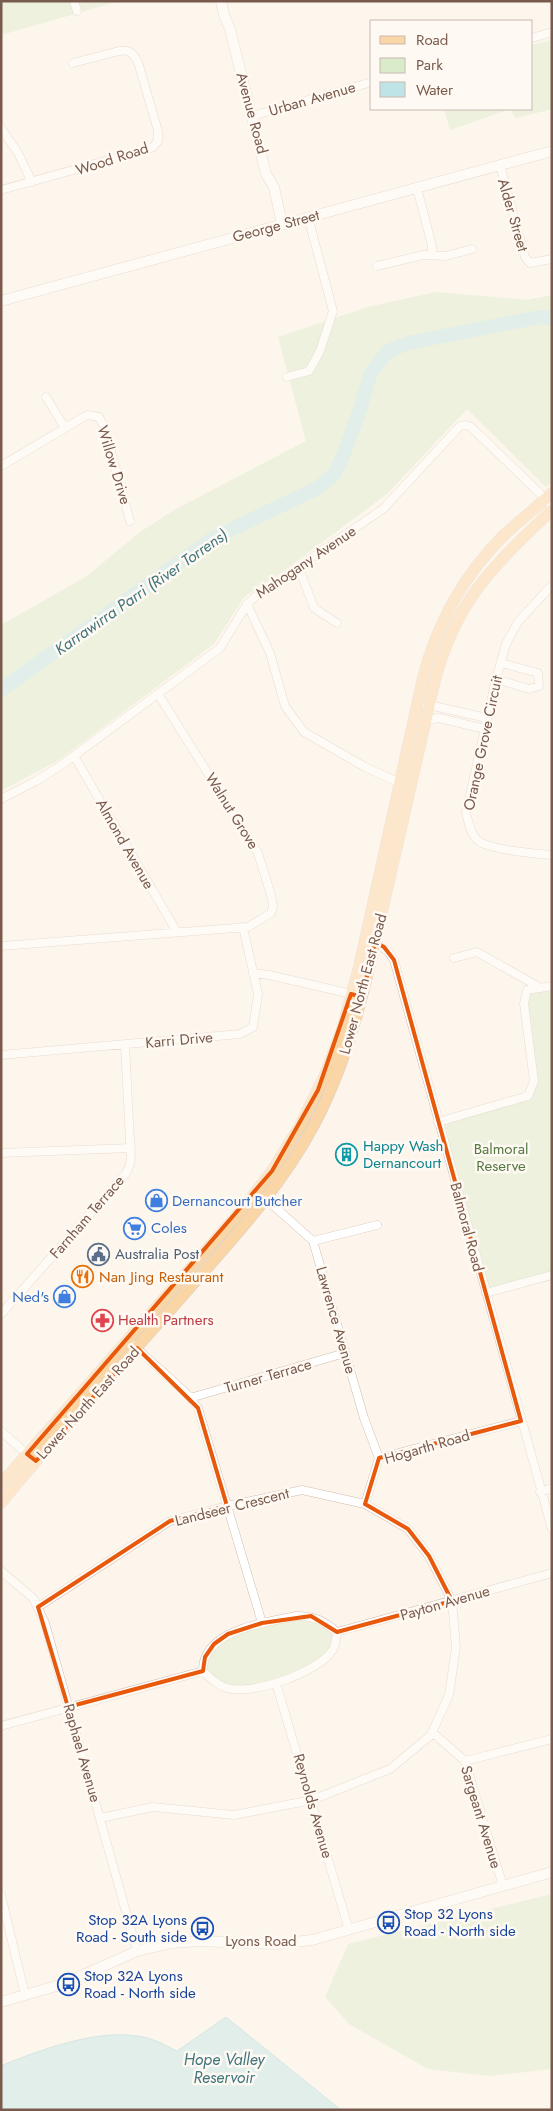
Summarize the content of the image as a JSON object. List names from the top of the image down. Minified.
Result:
{"streets":{"main road":["Lower North East Road"],"street":["Urban Avenue","Avenue Road","Wood Road","Alder Street","George Street","Willow Drive","Mahogany Avenue","Orange Grove Circuit","Walnut Grove","Almond Avenue","Karri Drive","Farnham Terrace","Balmoral Road","Lawrence Avenue","Turner Terrace","Hogarth Road","Landseer Crescent","Payton Avenue","Raphael Avenue","Reynolds Avenue","Sargeant Avenue","Lyons Road"]},"crossings":[["Urban Avenue","Avenue Road"],["Avenue Road","George Street"],["Alder Street","George Street"],["Mahogany Avenue","Walnut Grove"],["Mahogany Avenue","Almond Avenue"],["Mahogany Avenue","Lower North East Road"],["Walnut Grove","Karri Drive"],["Lower North East Road","Balmoral Road"],["Karri Drive","Farnham Terrace"],["Balmoral Road","Hogarth Road"],["Lawrence Avenue","Turner Terrace"],["Lawrence Avenue","Hogarth Road"],["Hogarth Road","Landseer Crescent"],["Landseer Crescent","Payton Avenue"],["Landseer Crescent","Raphael Avenue"],["Landseer Crescent","Reynolds Avenue"],["Landseer Crescent","Sargeant Avenue"],["Raphael Avenue","Lyons Road"],["Reynolds Avenue","Lyons Road"],["Sargeant Avenue","Lyons Road"]],"water":["Karrawirra Parri (River Torrens)","Hope Valley Reservoir"],"parks":["Balmoral Reserve"],"places":{"building":["Happy Wash Dernancourt"],"shop":["Dernancourt Butcher","Ned's"],"supermarket":["Coles"],"public building":["Australia Post"],"restaurant":["Nan Jing Restaurant"],"pharmacy":["Health Partners"],"bus stop":["Stop 32 Lyons Road - North side","Stop 32A Lyons Road - South side","Stop 32A Lyons Road - North side"]},"legend":["Road","Park","Water"]}
